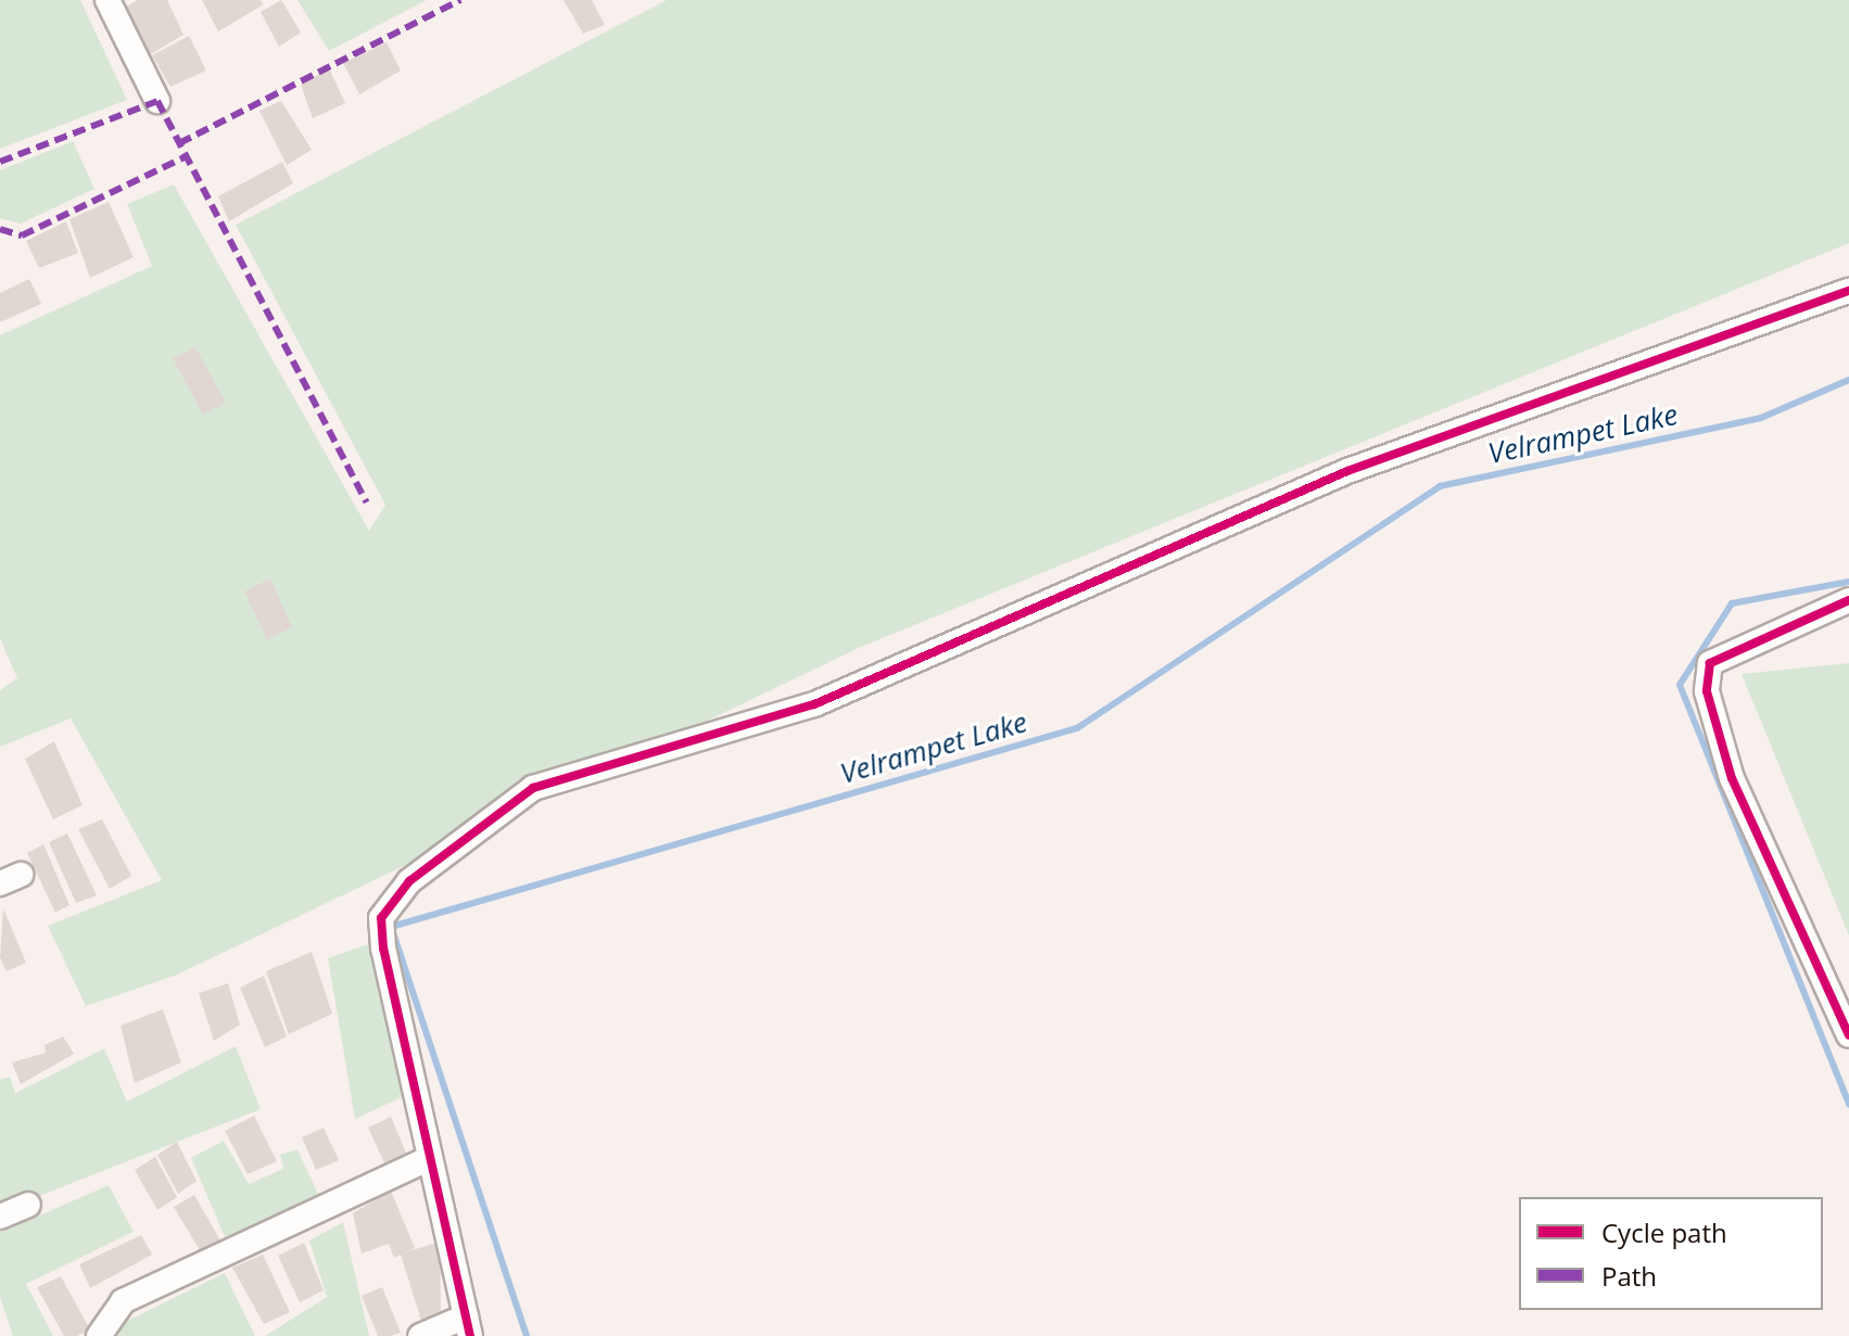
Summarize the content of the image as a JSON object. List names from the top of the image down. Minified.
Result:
{"water":["Velrampet Lake"],"legend":["Cycle path","Path"]}
